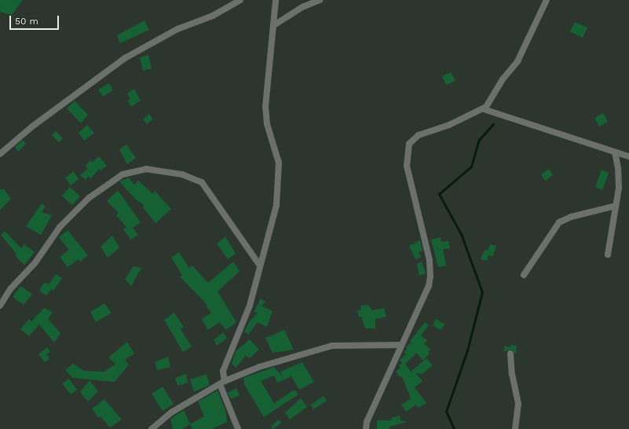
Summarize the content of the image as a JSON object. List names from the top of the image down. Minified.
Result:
{"scale_bar":"50 m"}
